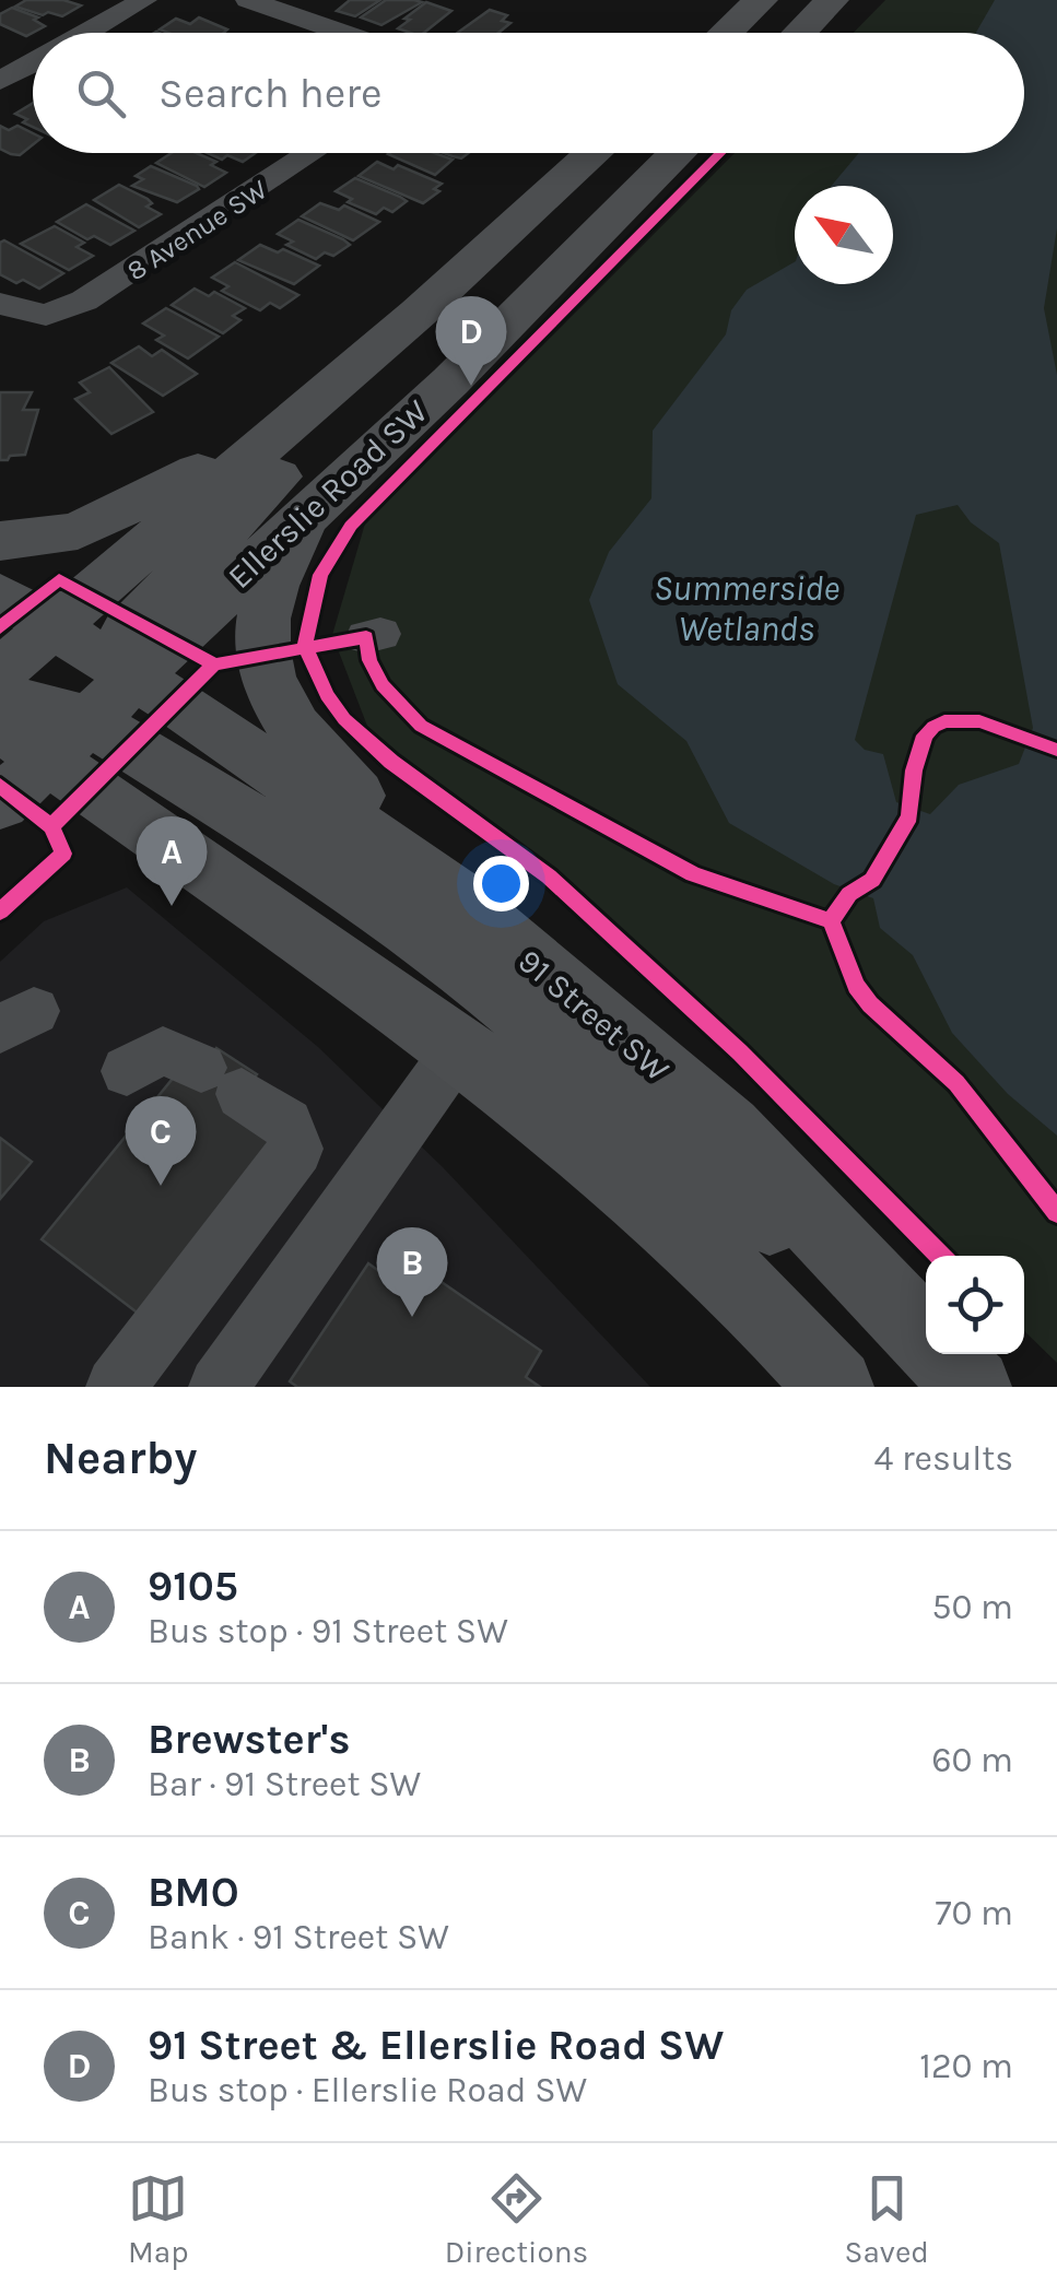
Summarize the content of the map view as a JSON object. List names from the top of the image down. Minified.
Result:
{"streets":{"main road":["Ellerslie Road SW","91 Street SW"],"street":["8 Avenue SW"]},"crossings":[["Ellerslie Road SW","91 Street SW"]],"water":["Summerside Wetlands"],"north":"top left","page":{"search":"Search here","pins":["D","A","C","B"],"heading":["Nearby","4 results"],"list":[{"mark":"A","name":"9105","note":"Bus stop · 91 Street SW","value":"50 m"},{"mark":"B","name":"Brewster's","note":"Bar · 91 Street SW","value":"60 m"},{"mark":"C","name":"BMO","note":"Bank · 91 Street SW","value":"70 m"},{"mark":"D","name":"91 Street & Ellerslie Road SW","note":"Bus stop · Ellerslie Road SW","value":"120 m"}],"nav":["Map","Directions","Saved"]}}
